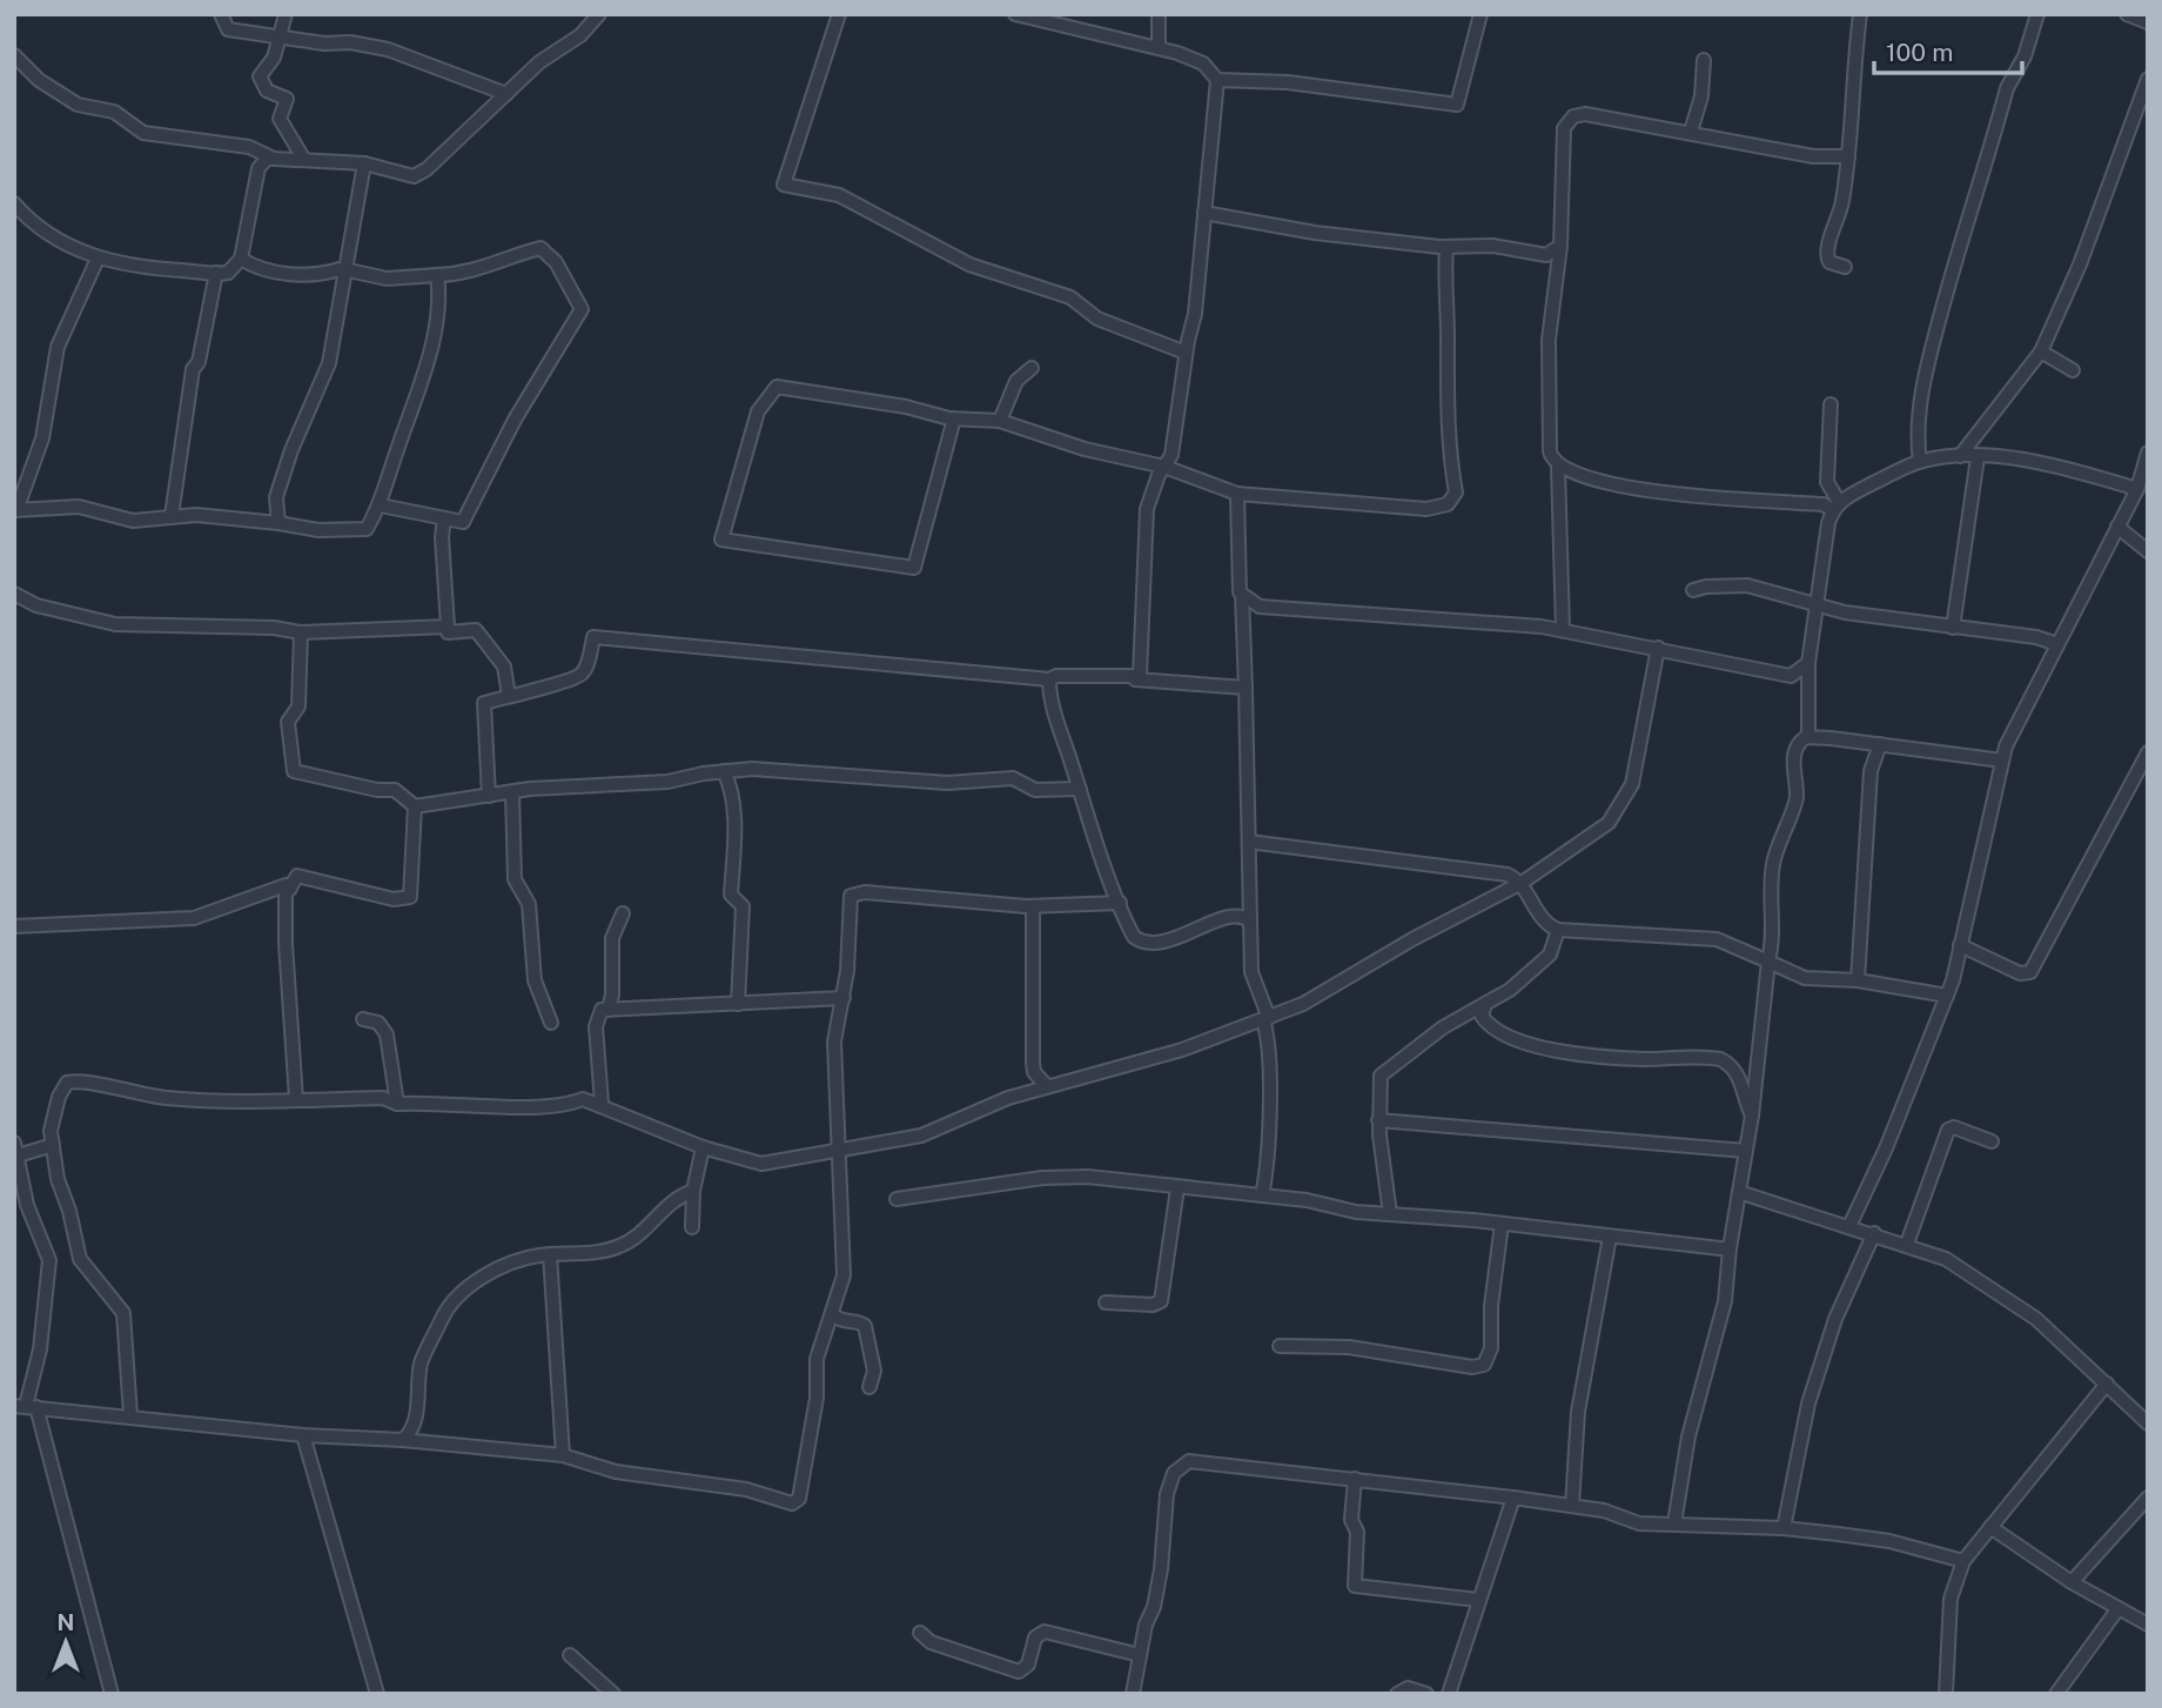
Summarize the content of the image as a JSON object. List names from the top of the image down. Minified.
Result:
{"scale_bar":"100 m","north":"top"}
